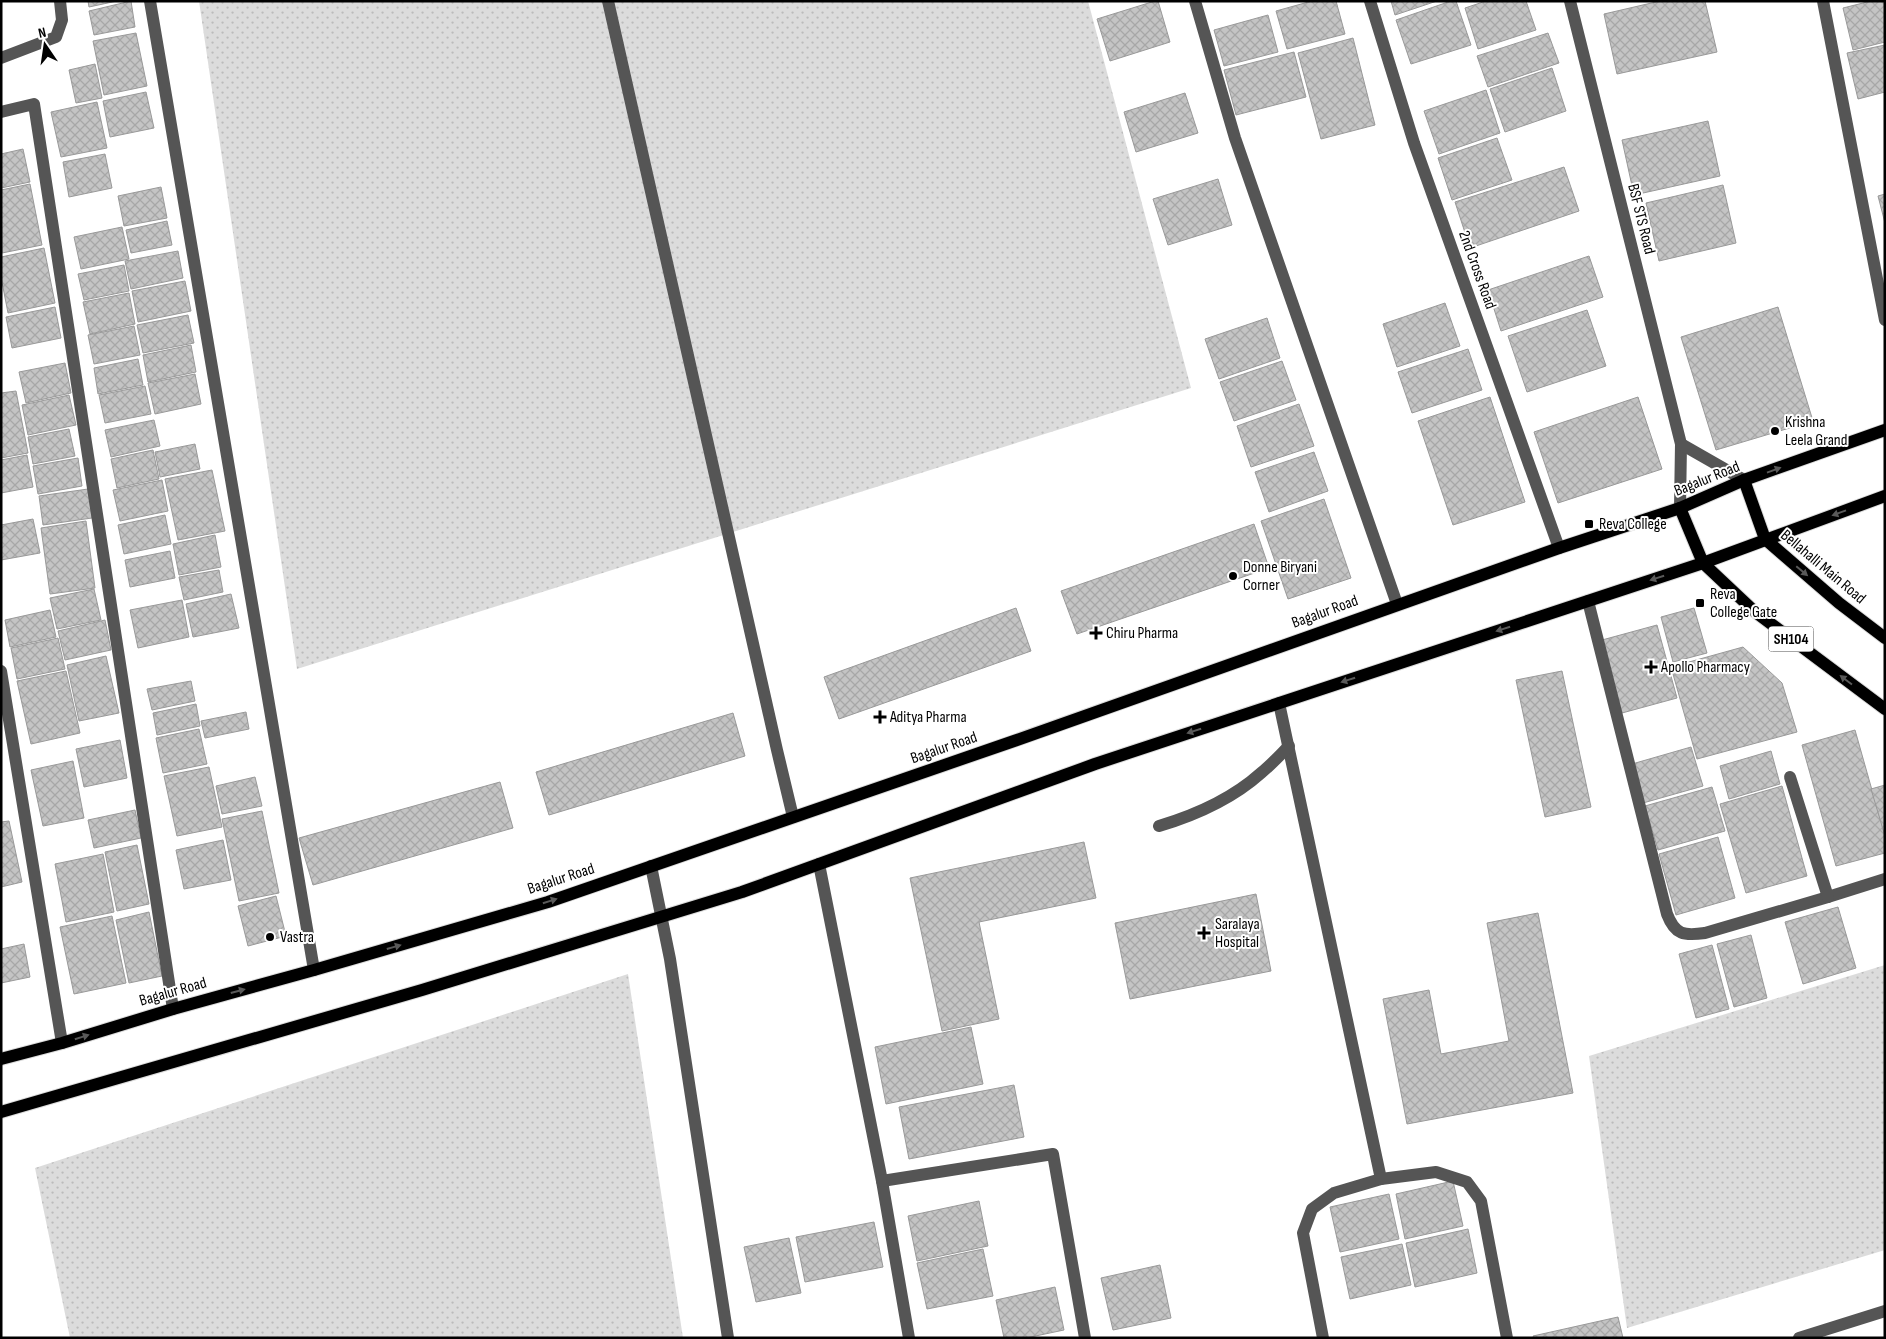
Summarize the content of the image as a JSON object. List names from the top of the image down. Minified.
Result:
{"streets":{"main road":["Bagalur Road","Bellahalli Main Road","SH104"],"street":["BSF STS Road","2nd Cross Road"]},"crossings":[["BSF STS Road","Bagalur Road"],["BSF STS Road","SH104"],["2nd Cross Road","Bagalur Road"],["Bagalur Road","SH104"]],"places":{"other":["Krishna Leela Grand","Donne Biryani Corner","Vastra"],"transit":["Reva College","Reva College Gate"],"health":["Chiru Pharma","Apollo Pharmacy","Aditya Pharma","Saralaya Hospital"]},"north":"top"}
